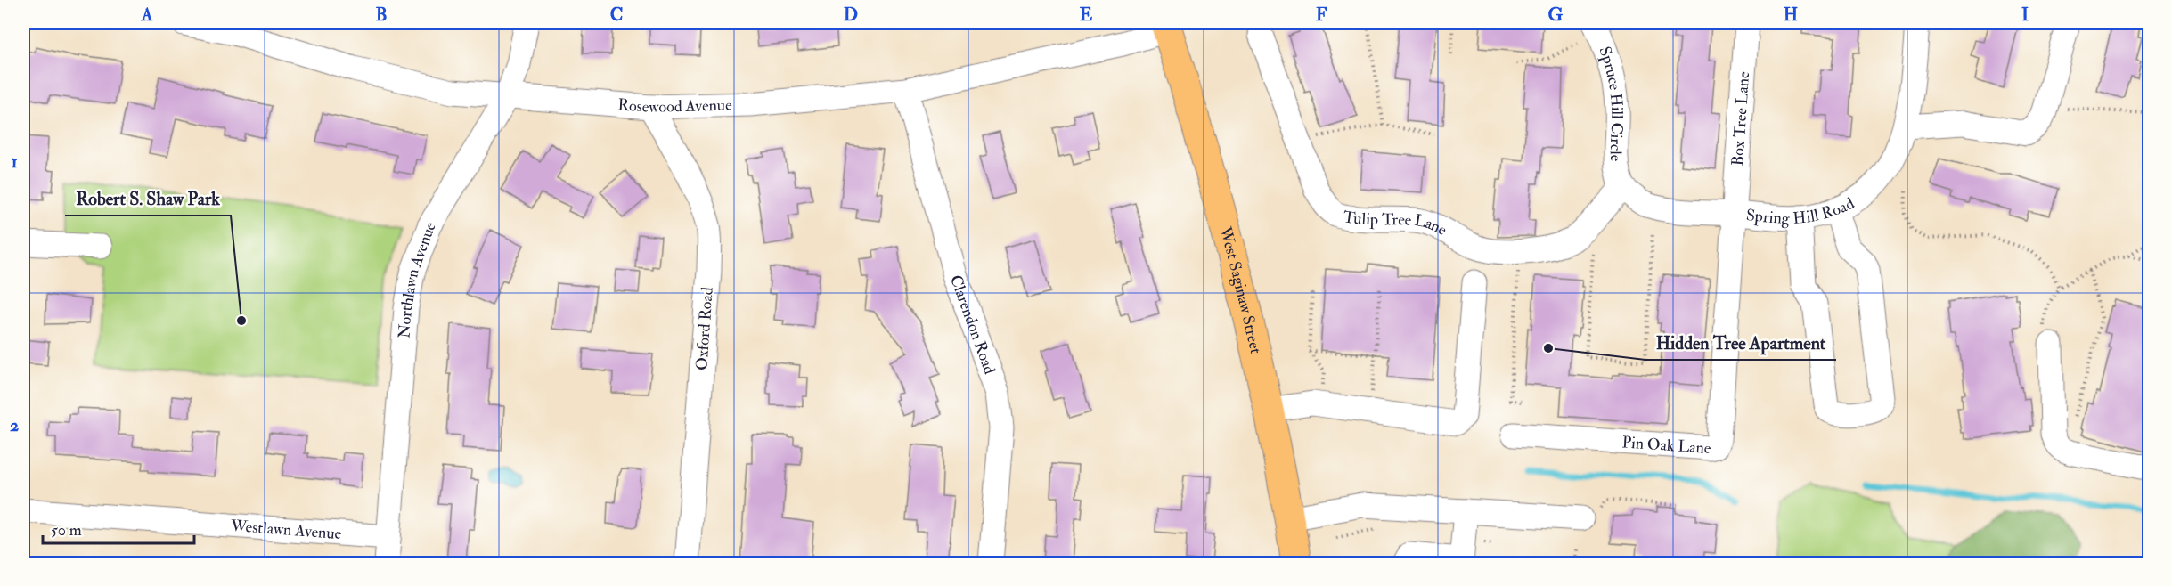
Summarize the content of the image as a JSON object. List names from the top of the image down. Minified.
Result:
{"streets":{"main road":["West Saginaw Street"],"street":["Rosewood Avenue","Spruce Hill Circle","Box Tree Lane","Spring Hill Road","Tulip Tree Lane","Northlawn Avenue","Clarendon Road","Oxford Road","Pin Oak Lane","Westlawn Avenue"]},"crossings":[["Rosewood Avenue","Northlawn Avenue"],["Rosewood Avenue","West Saginaw Street"],["Rosewood Avenue","Clarendon Road"],["Rosewood Avenue","Oxford Road"],["Spruce Hill Circle","Spring Hill Road"],["Spruce Hill Circle","Tulip Tree Lane"],["Box Tree Lane","Spring Hill Road"],["Box Tree Lane","Pin Oak Lane"],["Spring Hill Road","Tulip Tree Lane"],["Spring Hill Road","Pin Oak Lane"],["Northlawn Avenue","Westlawn Avenue"]],"places":["Robert S. Shaw Park","Hidden Tree Apartment"],"scale_bar":"50 m","grid":{"columns":["A","B","C","D","E","F","G","H","I"],"rows":["1","2"]}}
